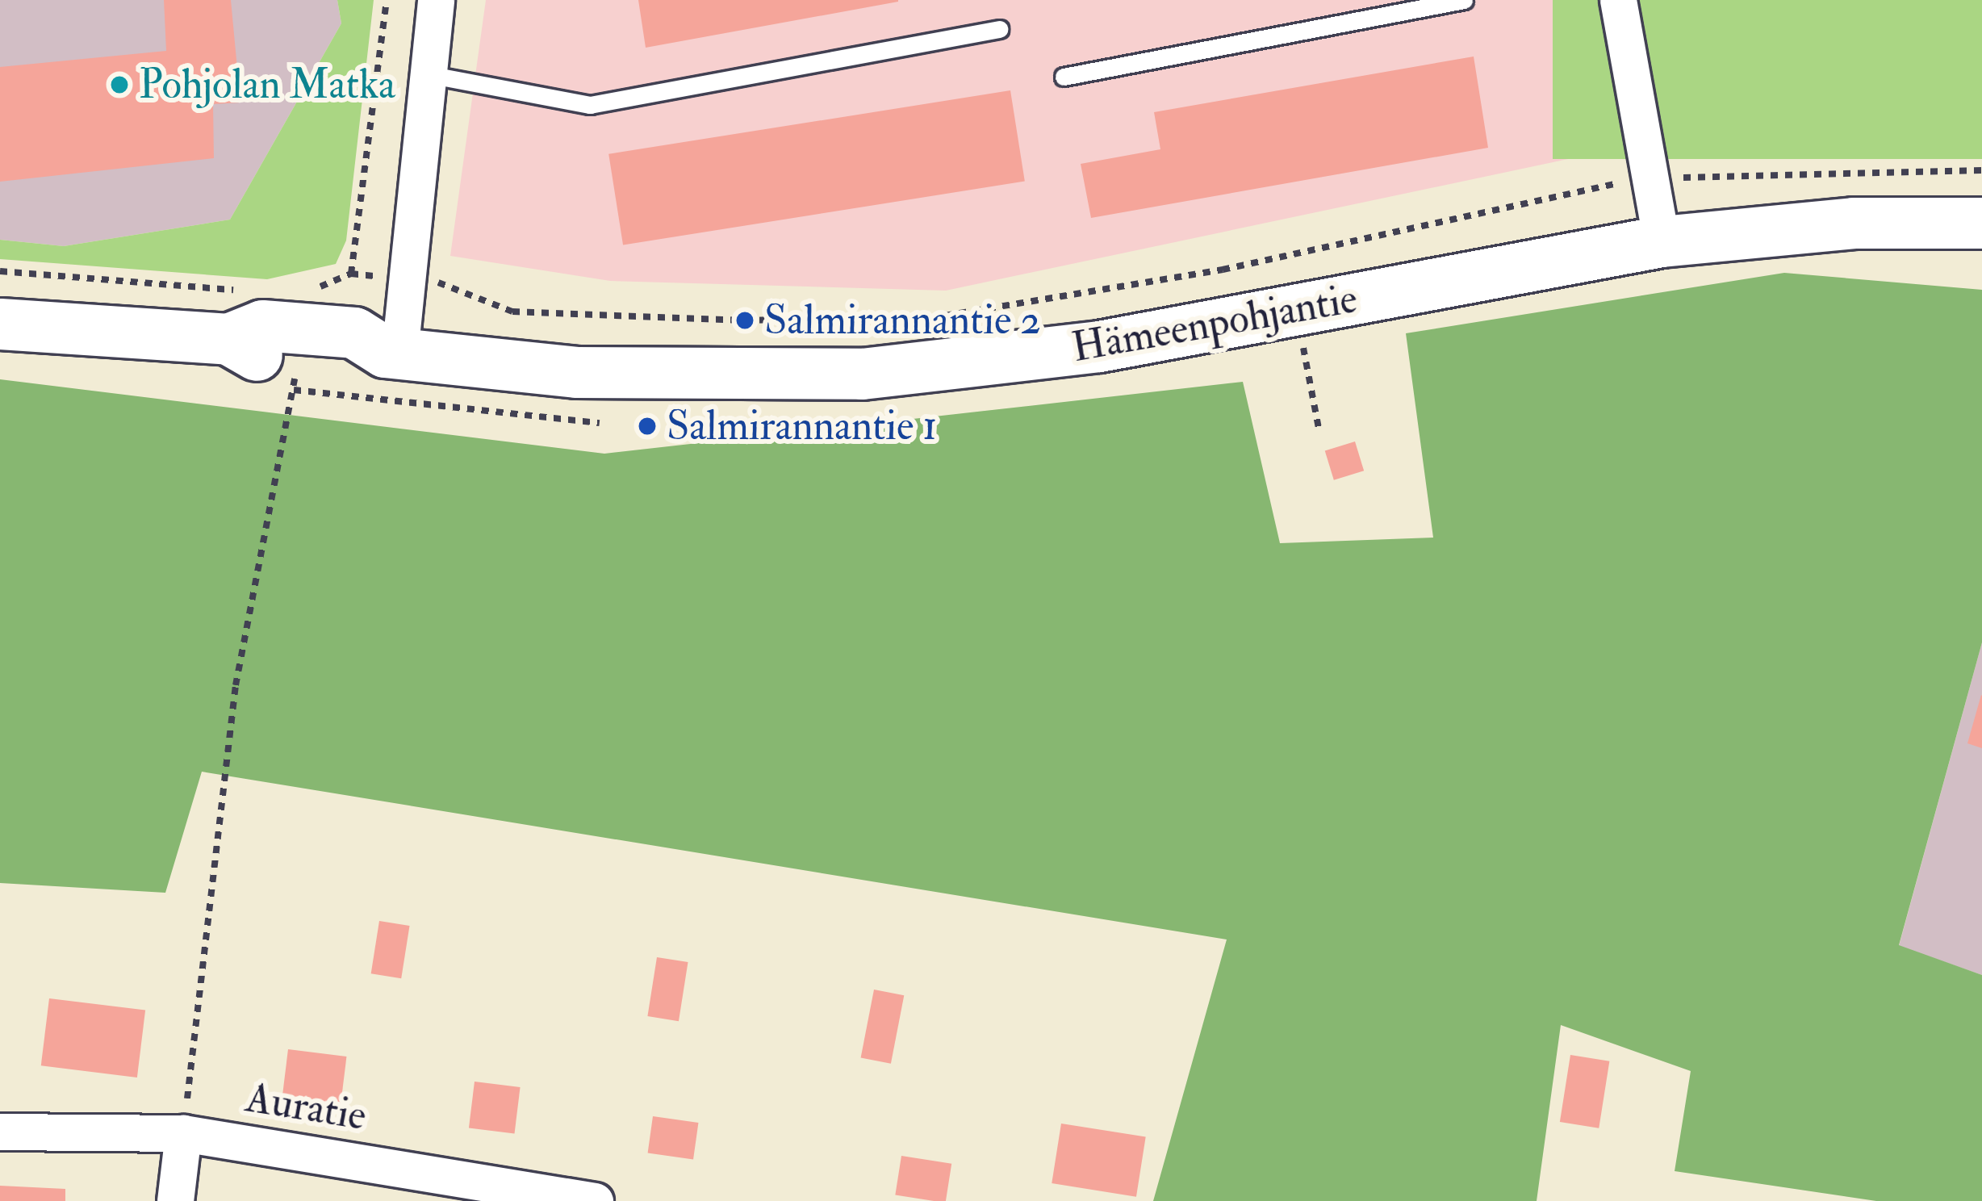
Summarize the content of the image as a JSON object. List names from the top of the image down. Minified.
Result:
{"streets":{"main road":["Hämeenpohjantie"],"street":["Auratie"]},"places":["Pohjolan Matka","Salmirannantie 2","Salmirannantie 1"]}
